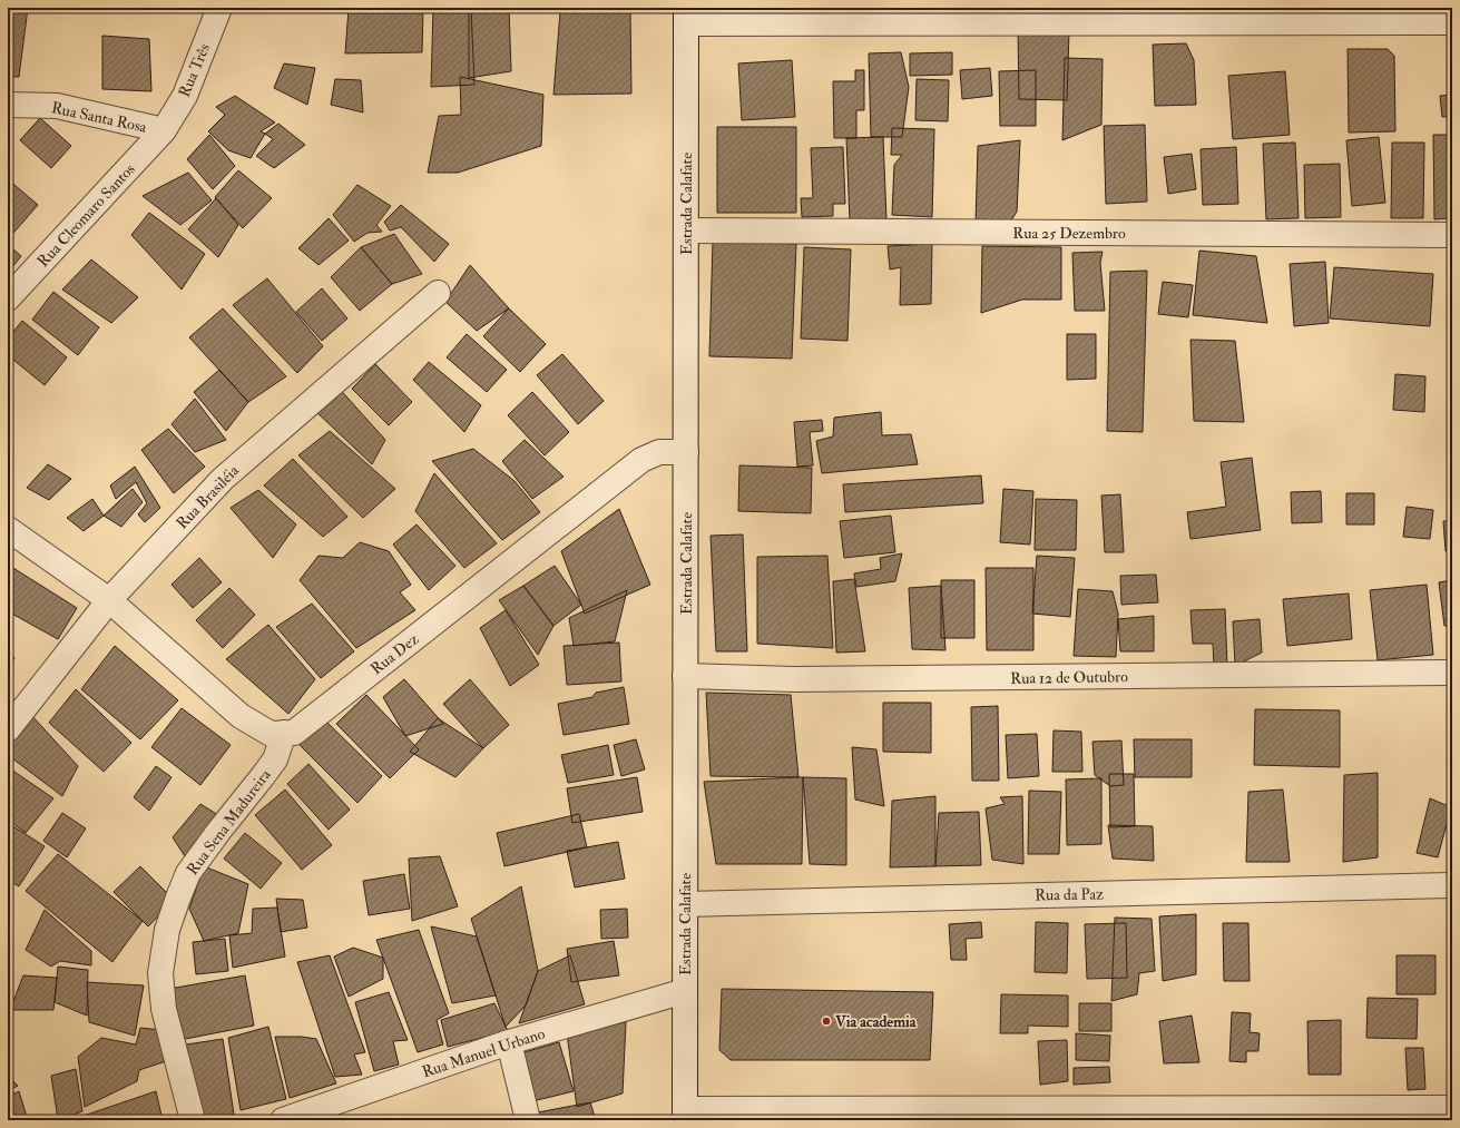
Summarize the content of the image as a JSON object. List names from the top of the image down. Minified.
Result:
{"streets":{"street":["Rua Três","Rua Santa Rosa","Estrada Calafate","Rua Cleomaro Santos","Rua 25 Dezembro","Rua Brasiléia","Rua Dez","Rua 12 de Outubro","Rua Sena Madureira","Rua da Paz","Rua Manuel Urbano"]},"crossings":[["Rua Três","Rua Santa Rosa"],["Rua Três","Rua Cleomaro Santos"],["Rua Santa Rosa","Rua Cleomaro Santos"],["Estrada Calafate","Rua 25 Dezembro"],["Estrada Calafate","Rua Dez"],["Estrada Calafate","Rua 12 de Outubro"],["Estrada Calafate","Rua da Paz"],["Estrada Calafate","Rua Manuel Urbano"],["Rua Brasiléia","Rua Dez"],["Rua Dez","Rua Sena Madureira"]],"places":["Via academia"]}
